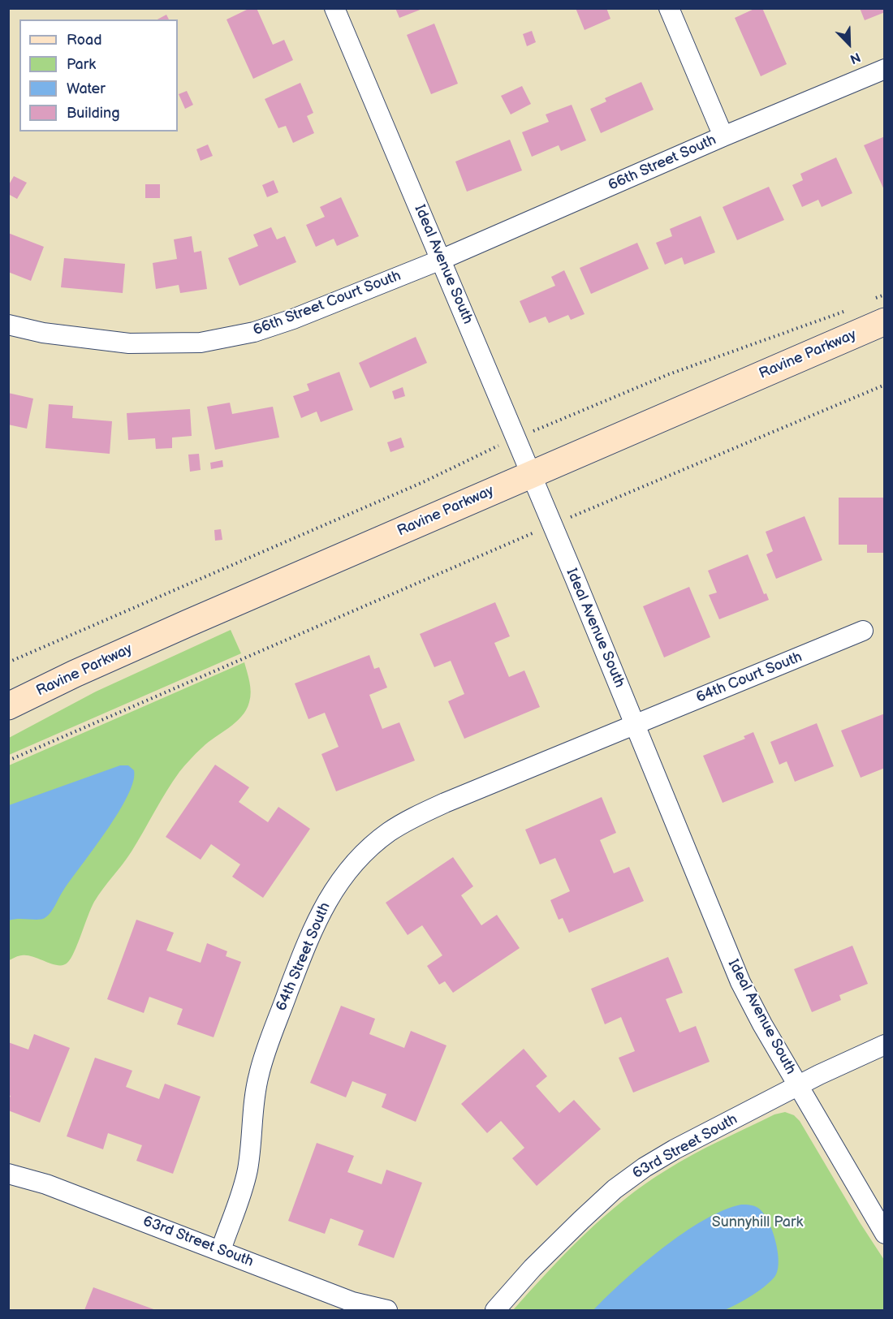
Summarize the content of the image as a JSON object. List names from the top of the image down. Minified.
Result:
{"streets":{"street":["66th Street South","Ideal Avenue South","66th Street Court South","Ravine Parkway","64th Court South","64th Street South","63rd Street South"]},"crossings":[["66th Street South","Ideal Avenue South"],["66th Street South","66th Street Court South"],["Ideal Avenue South","66th Street Court South"],["Ideal Avenue South","Ravine Parkway"],["Ideal Avenue South","64th Court South"],["Ideal Avenue South","64th Street South"],["Ideal Avenue South","63rd Street South"],["64th Court South","64th Street South"],["64th Street South","63rd Street South"]],"parks":["Sunnyhill Park"],"legend":["Road","Park","Water","Building"],"north":"bottom right"}
